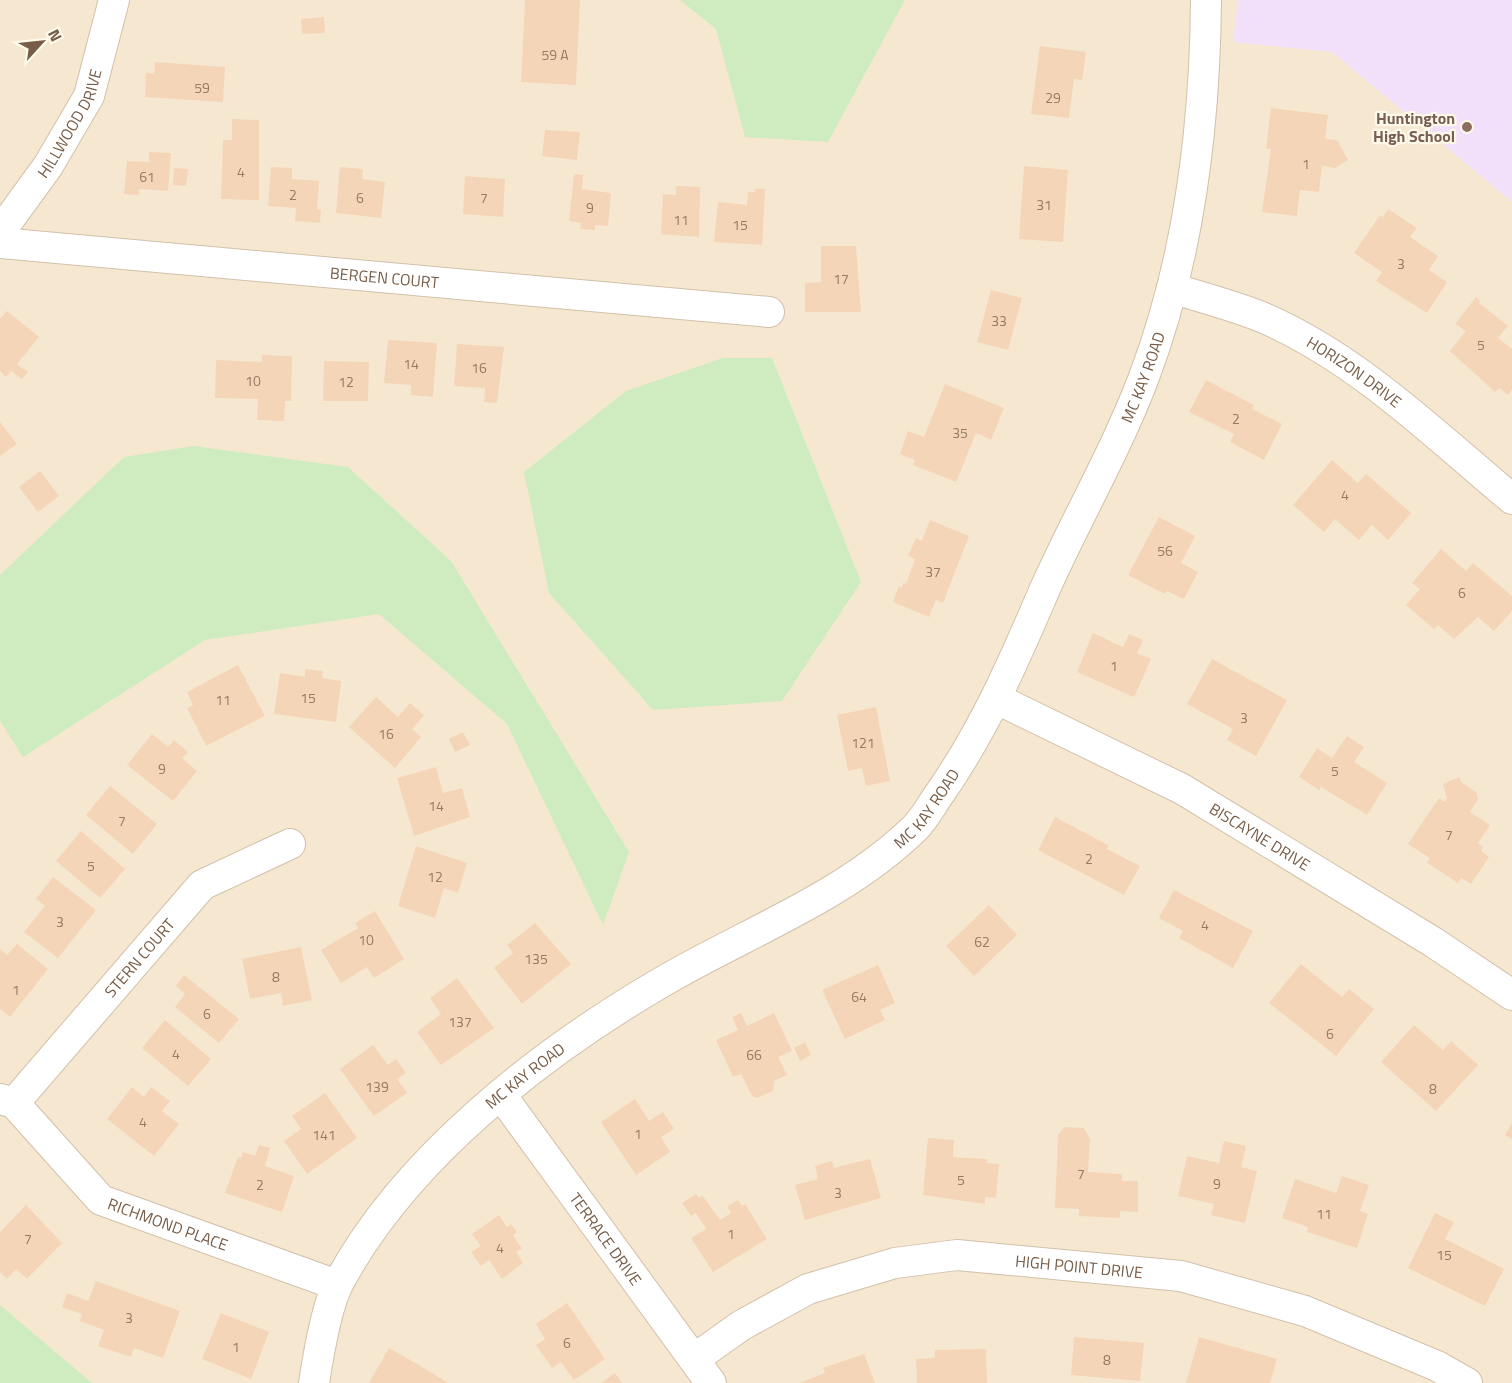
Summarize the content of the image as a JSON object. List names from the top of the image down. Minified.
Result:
{"streets":{"street":["HILLWOOD DRIVE","BERGEN COURT","HORIZON DRIVE","MC KAY ROAD","BISCAYNE DRIVE","STERN COURT","RICHMOND PLACE","TERRACE DRIVE","HIGH POINT DRIVE"]},"crossings":[["HORIZON DRIVE","MC KAY ROAD"],["MC KAY ROAD","BISCAYNE DRIVE"],["MC KAY ROAD","RICHMOND PLACE"],["MC KAY ROAD","TERRACE DRIVE"],["STERN COURT","RICHMOND PLACE"],["TERRACE DRIVE","HIGH POINT DRIVE"]],"places":["Huntington High School"],"house_numbers":["59 A","59","29","1","4","61","2","6","7","31","9","11","15","3","17","33","5","14","16","10","12","2","35","4","56","37","6","1","15","11","3","16","121","9","5","14","7","7","2","5","12","3","4","10","62","135","8","1","64","6","137","6","4","66","139","8","4","1","141","7","5","9","2","3","11","1","7","4","15","3","6","1","8"],"north":"top right"}
